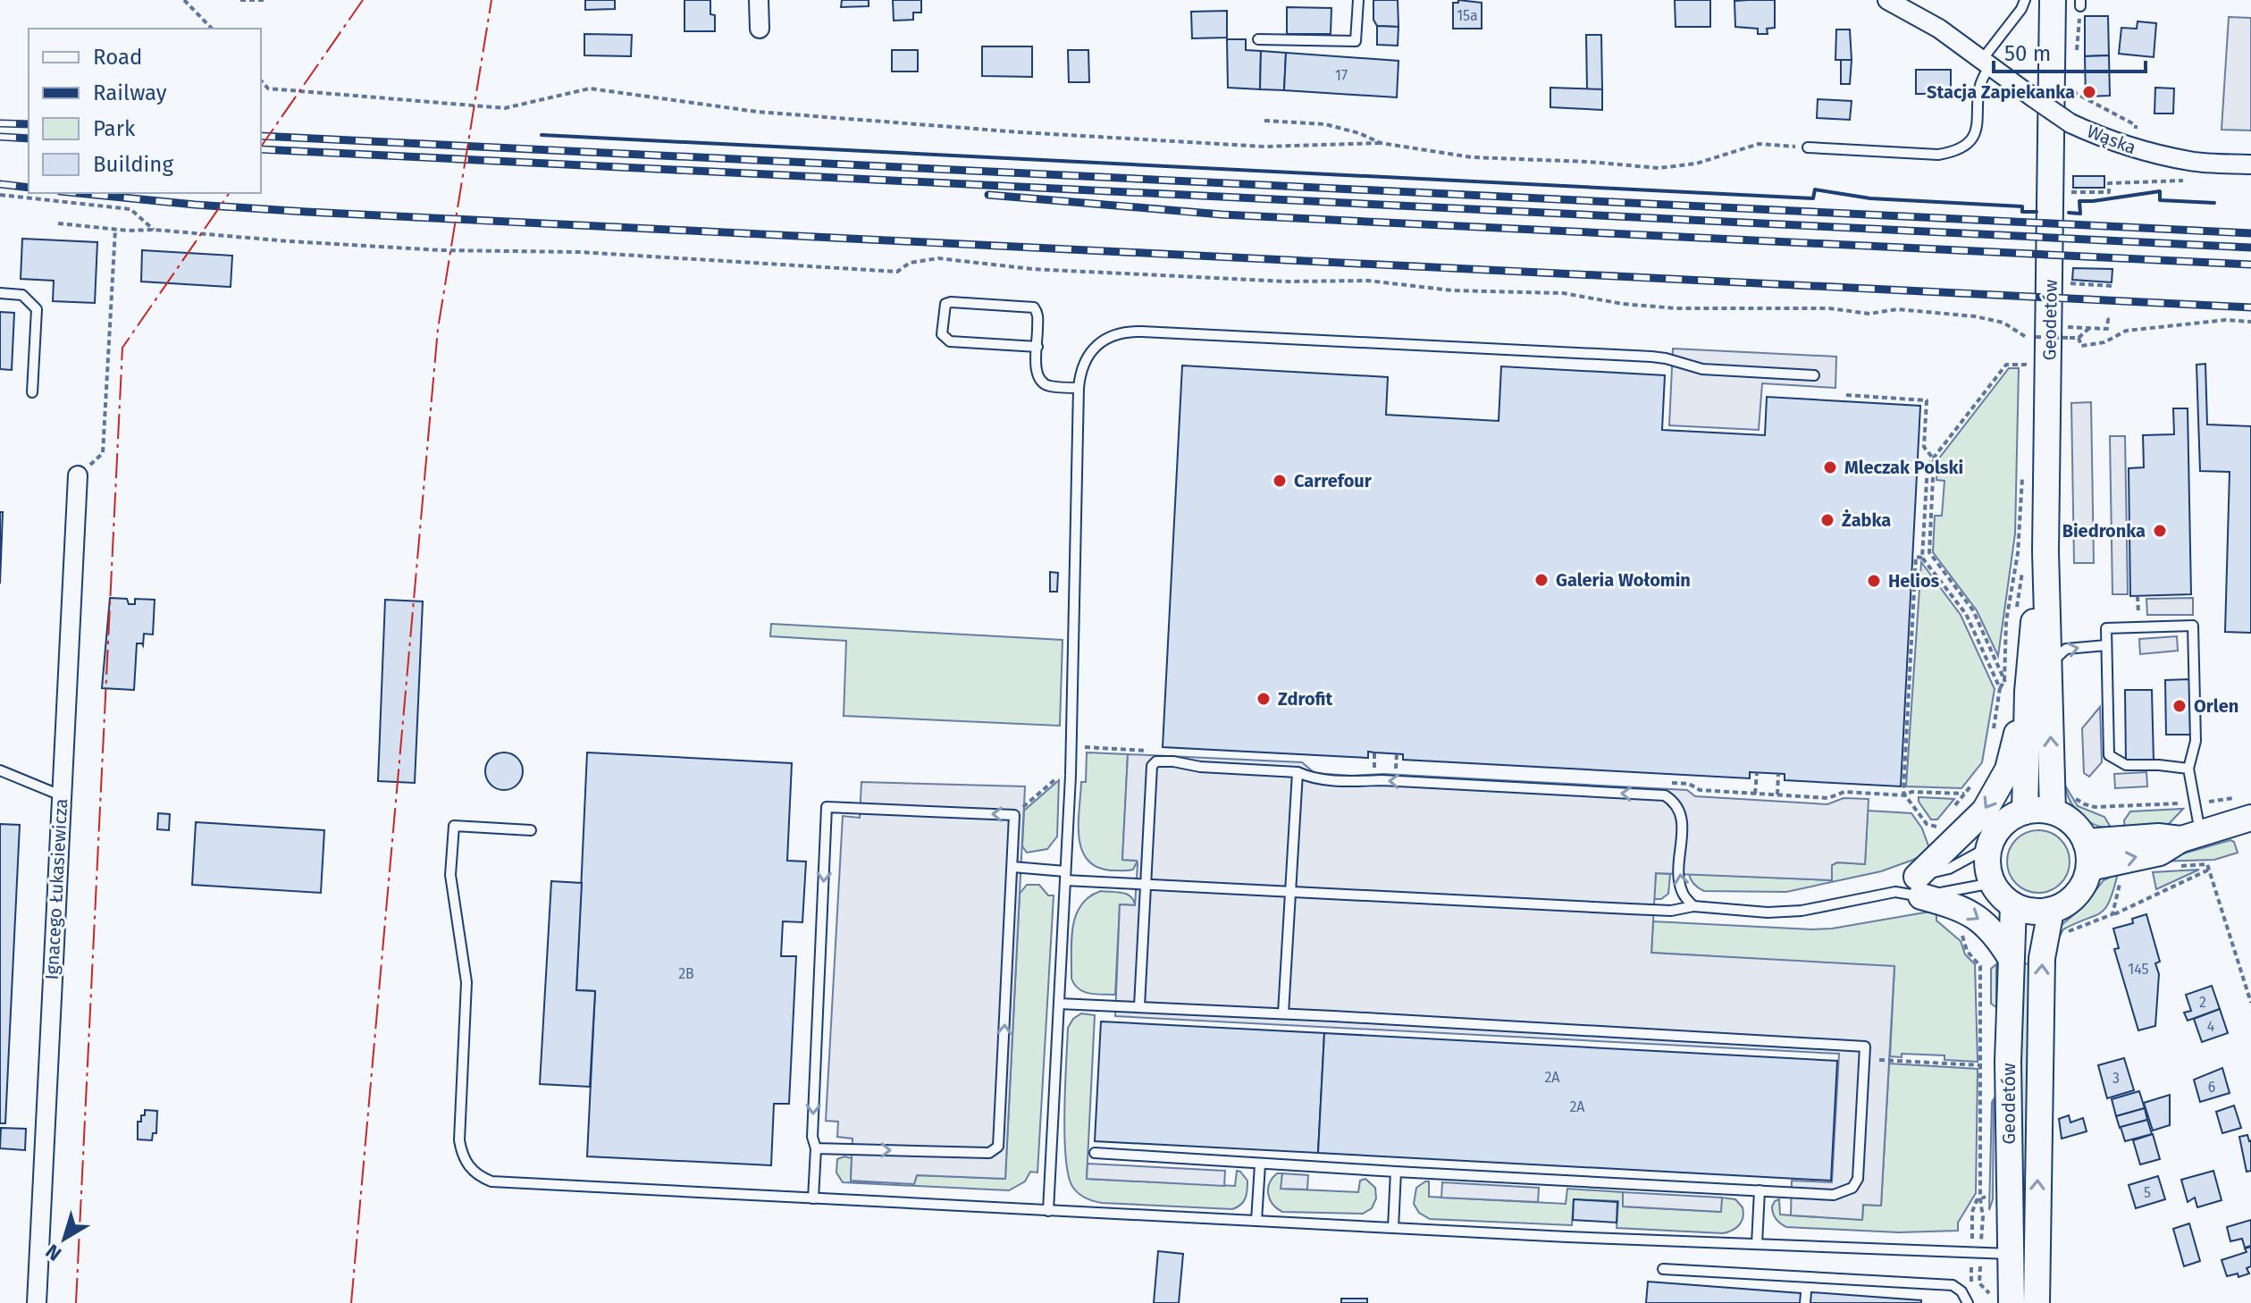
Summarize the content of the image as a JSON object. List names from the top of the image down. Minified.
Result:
{"streets":{"main road":["Geodetów"],"street":["Wąska","Ignacego Łukasiewicza"]},"crossings":[["Wąska","Geodetów"]],"places":["Stacja Zapiekanka","Mleczak Polski","Carrefour","Żabka","Biedronka","Galeria Wołomin","Helios","Zdrofit","Orlen"],"house_numbers":["15a","17","145","2B","2","4","2A","3","6","2A","5"],"legend":["Road","Railway","Park","Building"],"scale_bar":"50 m","north":"bottom left"}
